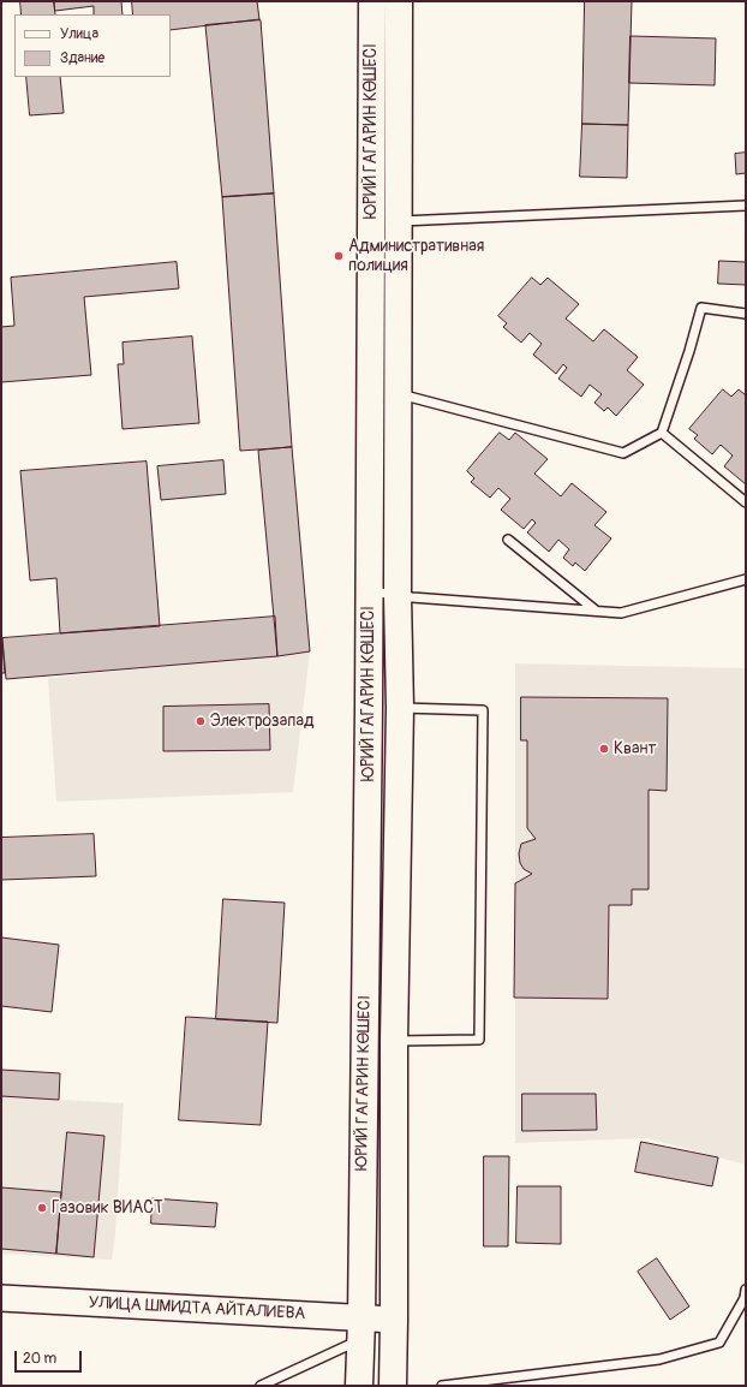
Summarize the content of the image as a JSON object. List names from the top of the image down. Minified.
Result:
{"streets":{"main road":["ЮРИЙ ГАГАРИН КӨШЕСІ"],"street":["УЛИЦА ШМИДТА АЙТАЛИЕВА"]},"crossings":[["ЮРИЙ ГАГАРИН КӨШЕСІ","УЛИЦА ШМИДТА АЙТАЛИЕВА"]],"places":["Административная полиция","Электрозапад","Квант","Газовик ВИАСТ"],"legend":["Улица","Здание"],"scale_bar":"20 m"}
